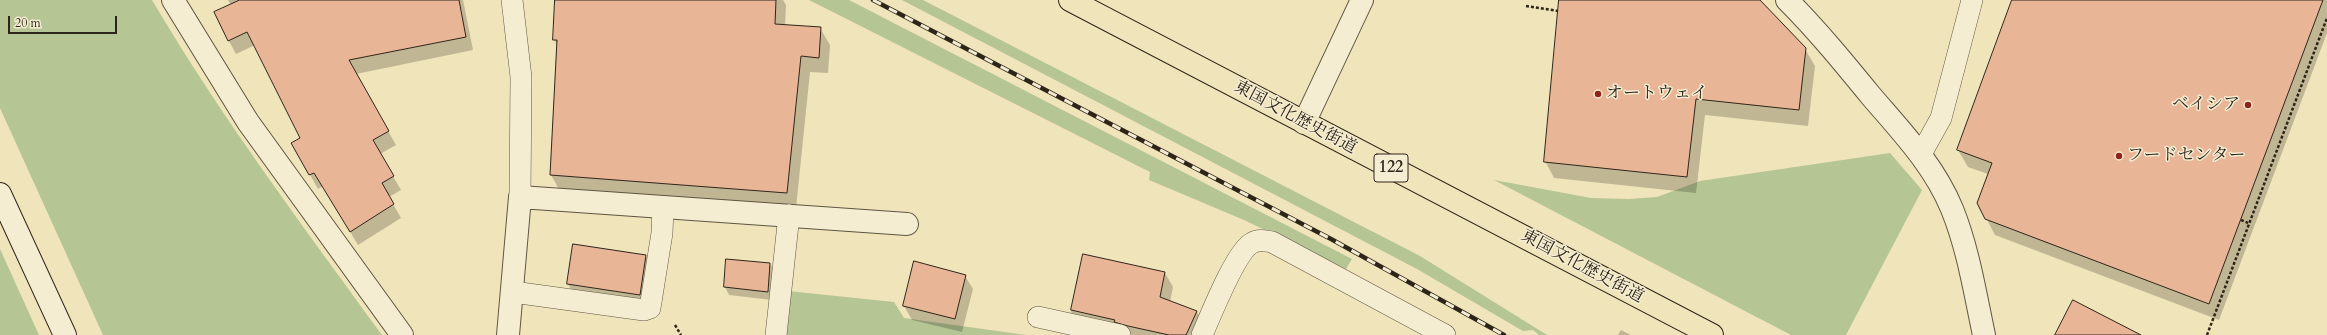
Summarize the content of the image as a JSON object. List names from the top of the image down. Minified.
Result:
{"streets":{"highway":["東国文化歴史街道","122"]},"places":["オートウェイ","ベイシア","フードセンター"],"scale_bar":"20 m"}
